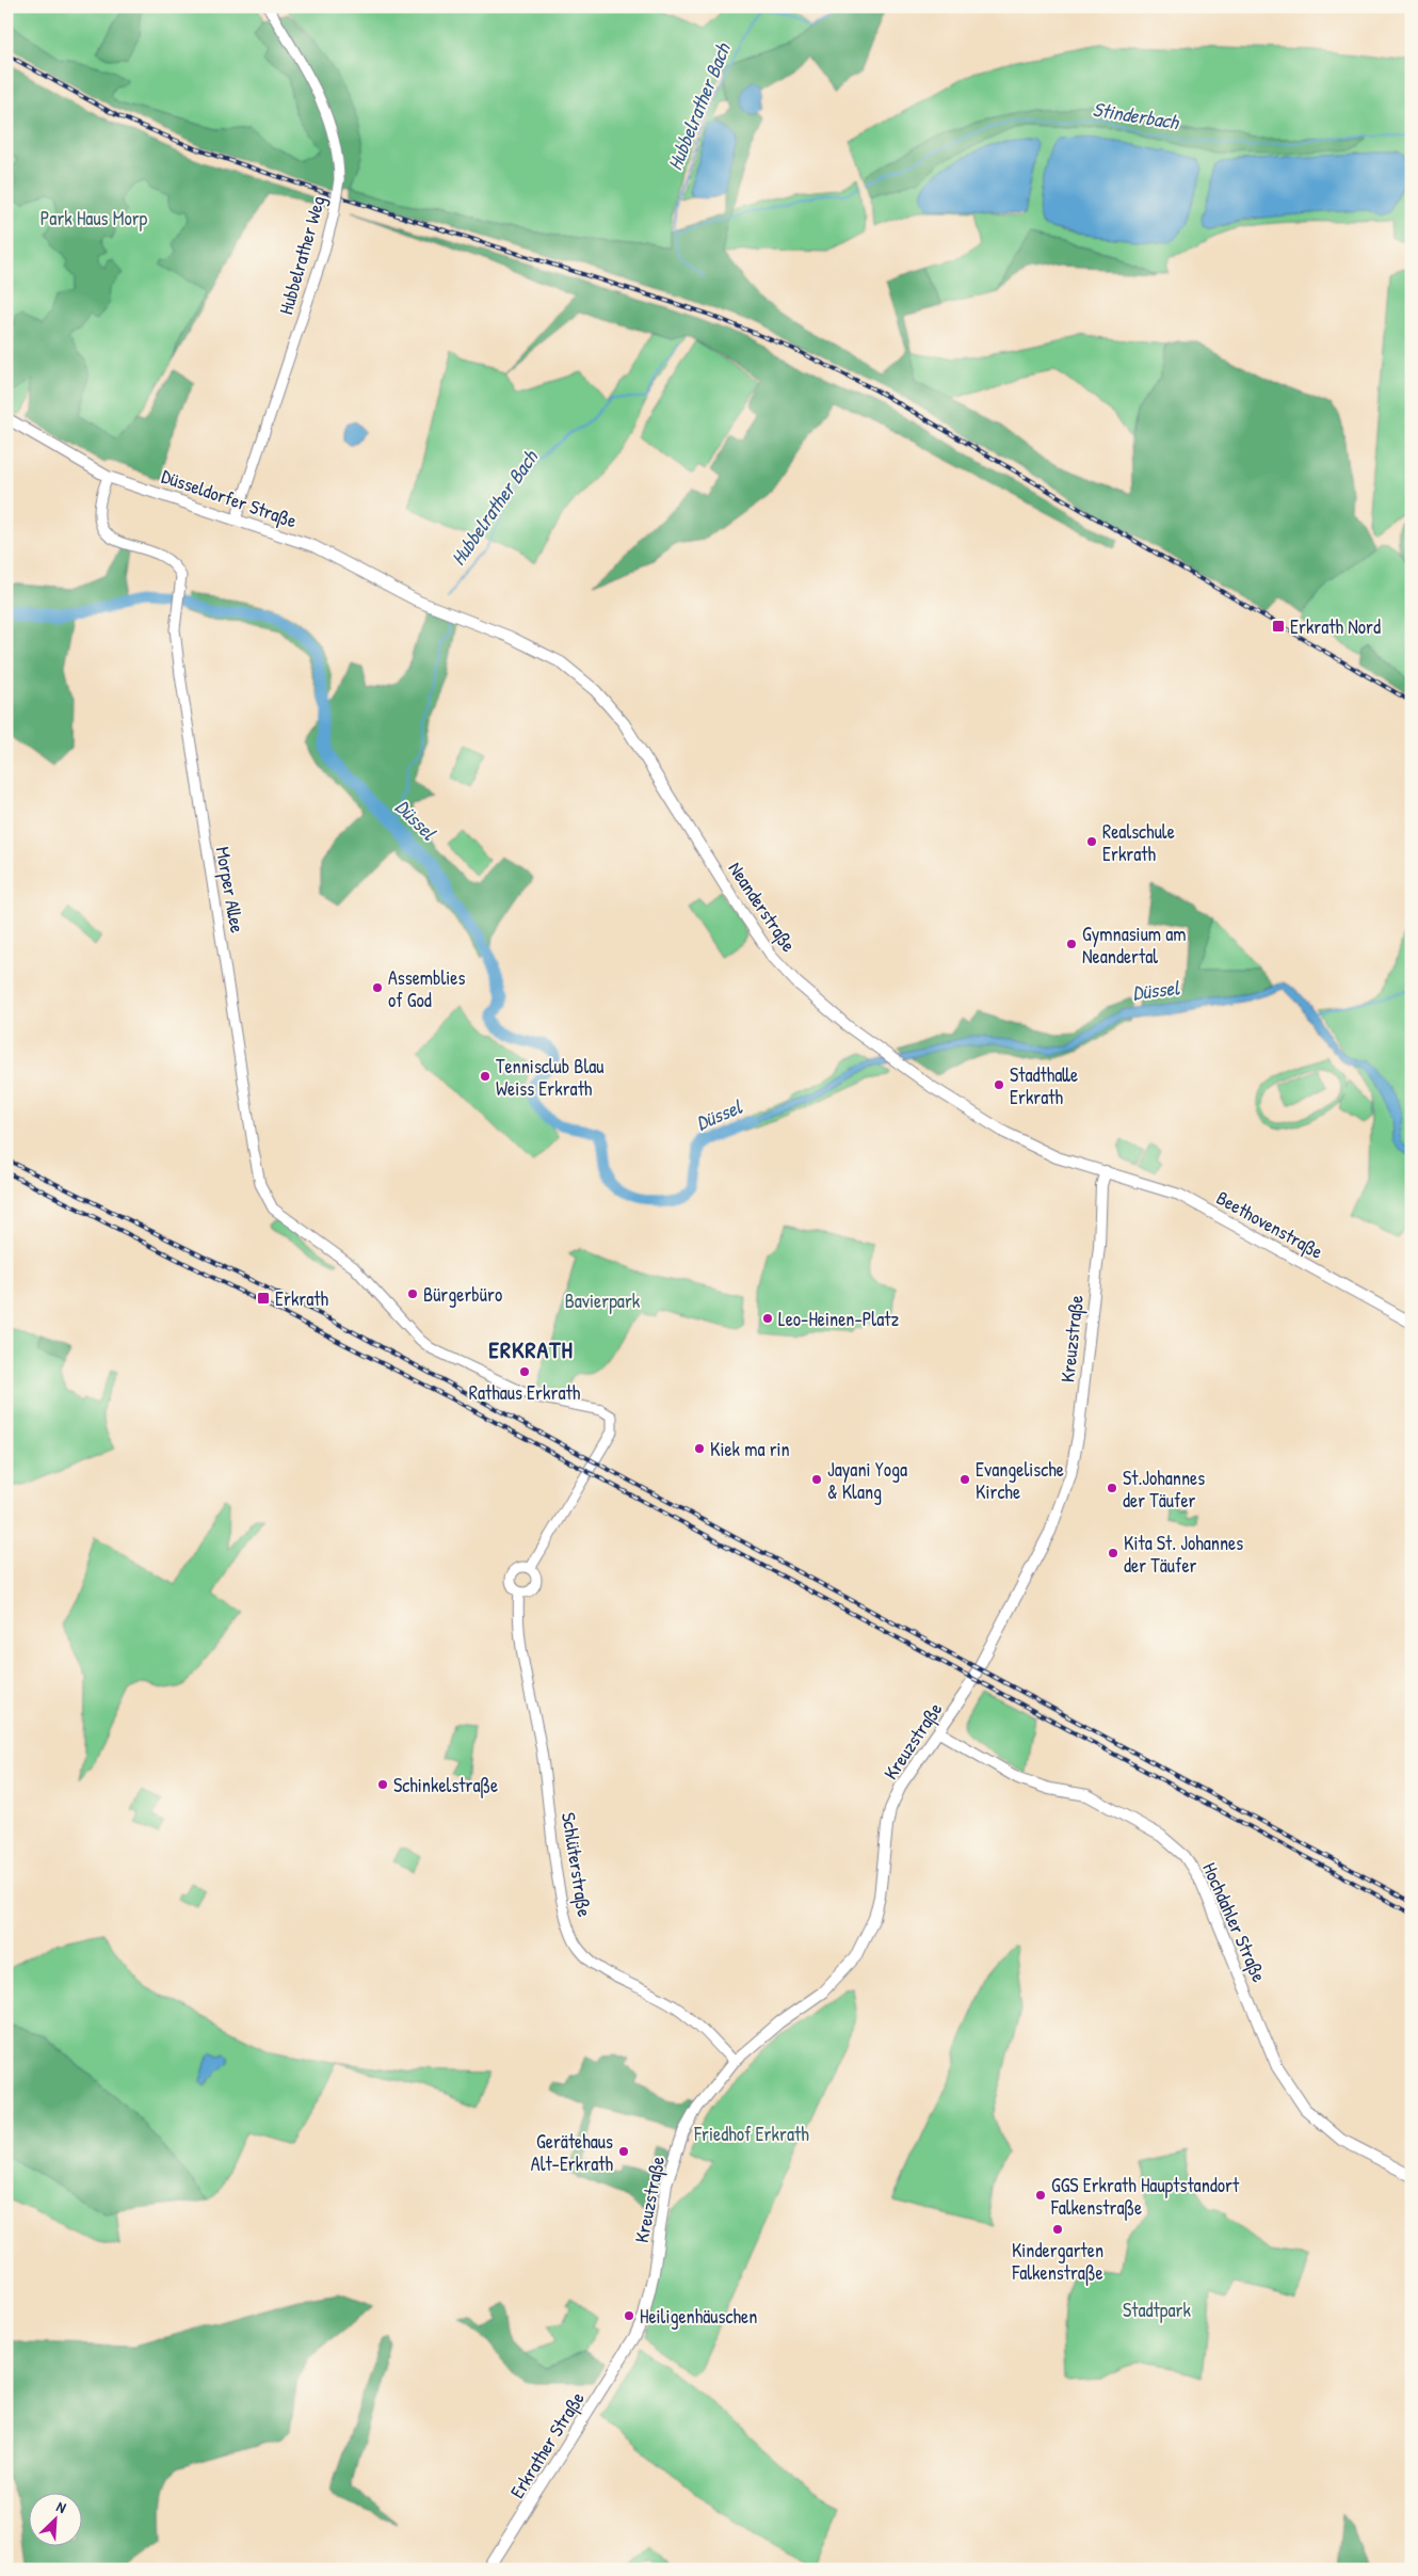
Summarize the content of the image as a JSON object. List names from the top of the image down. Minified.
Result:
{"streets":{"main road":["Düsseldorfer Straße","Neanderstraße","Beethovenstraße","Kreuzstraße","Hochdahler Straße","Erkrather Straße"],"street":["Hubbelrather Weg","Morper Allee","Schlüterstraße"]},"crossings":[["Hubbelrather Weg","Düsseldorfer Straße"],["Düsseldorfer Straße","Morper Allee"],["Düsseldorfer Straße","Neanderstraße"],["Morper Allee","Schlüterstraße"],["Neanderstraße","Beethovenstraße"],["Neanderstraße","Kreuzstraße"],["Beethovenstraße","Kreuzstraße"],["Kreuzstraße","Schlüterstraße"],["Kreuzstraße","Hochdahler Straße"],["Kreuzstraße","Erkrather Straße"]],"districts":["ERKRATH"],"water":["Hubbelrather Bach","Stinderbach","Düssel"],"parks":["Park Haus Morp","Bavierpark","Friedhof Erkrath","Stadtpark"],"places":{"transit":["Erkrath Nord","Erkrath"],"other":["Realschule Erkrath","Gymnasium am Neandertal","Assemblies of God","Tennisclub Blau Weiss Erkrath","Stadthalle Erkrath","Bürgerbüro","Leo-Heinen-Platz","Rathaus Erkrath","Kiek ma rin","Jayani Yoga & Klang","Evangelische Kirche","St.Johannes der Täufer","Kita St. Johannes der Täufer","Schinkelstraße","Gerätehaus Alt-Erkrath","GGS Erkrath Hauptstandort Falkenstraße","Kindergarten Falkenstraße","Heiligenhäuschen"]},"north":"top right"}
